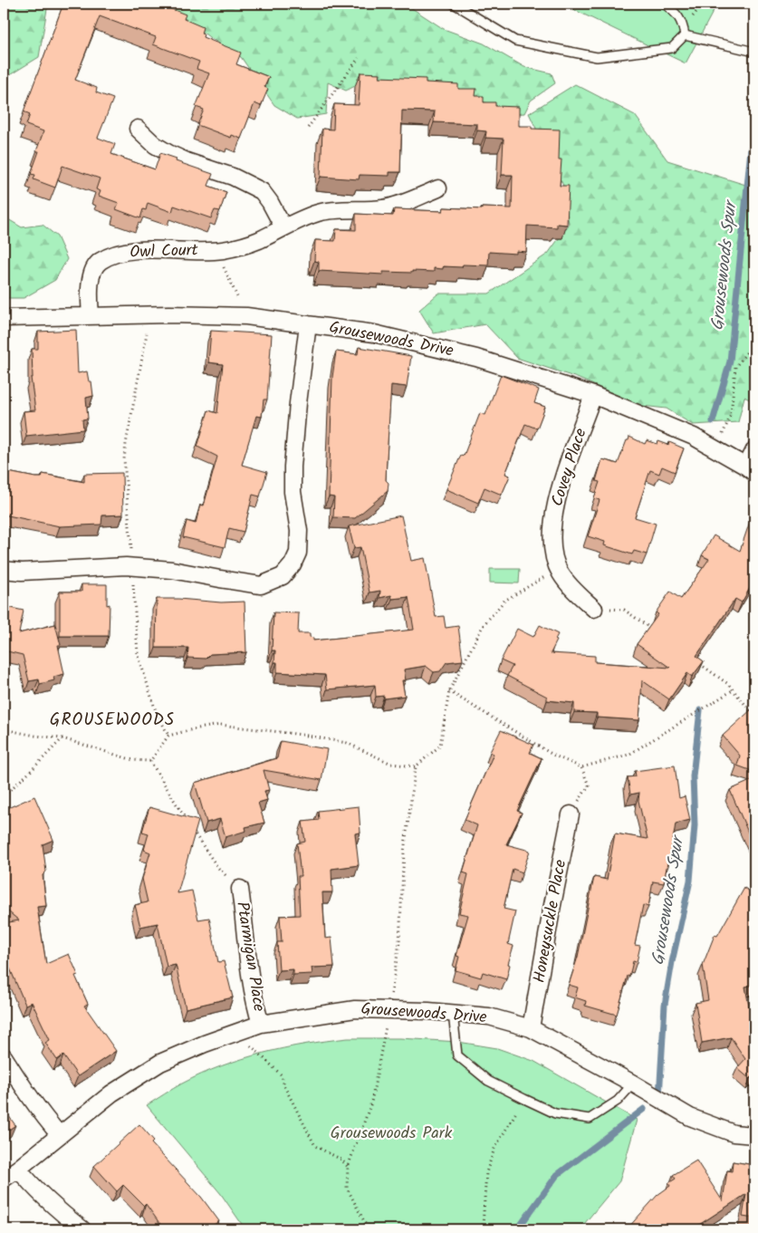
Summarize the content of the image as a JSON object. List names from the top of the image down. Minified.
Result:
{"streets":{"street":["Owl Court","Grousewoods Drive","Covey Place","Honeysuckle Place","Ptarmigan Place"]},"crossings":[["Owl Court","Grousewoods Drive"],["Grousewoods Drive","Covey Place"],["Grousewoods Drive","Honeysuckle Place"],["Grousewoods Drive","Ptarmigan Place"]],"districts":["GROUSEWOODS"],"water":["Grousewoods Spur"],"parks":["Grousewoods Park"]}
